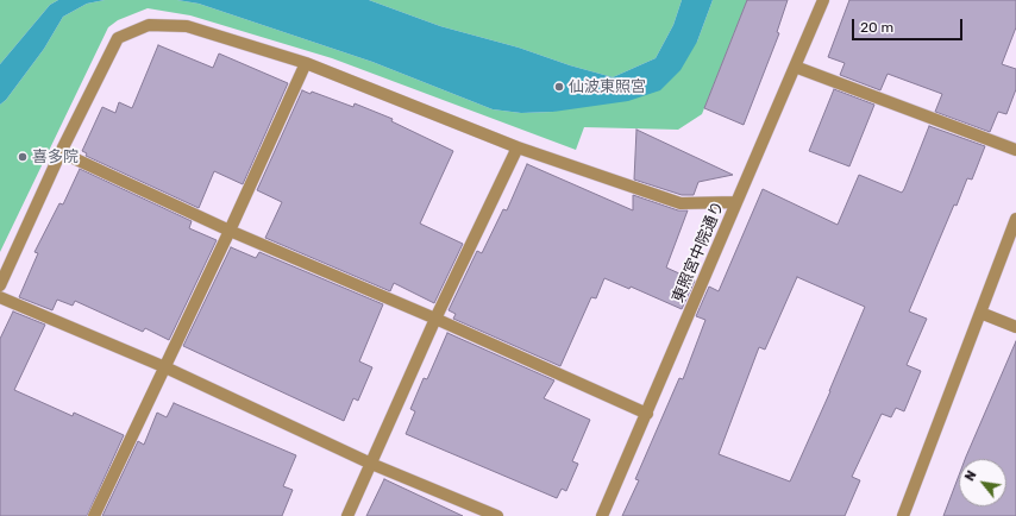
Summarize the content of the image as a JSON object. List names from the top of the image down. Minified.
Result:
{"streets":{"street":["東照宮中院通り"]},"places":["仙波東照宮","喜多院"],"scale_bar":"20 m","north":"top left"}
